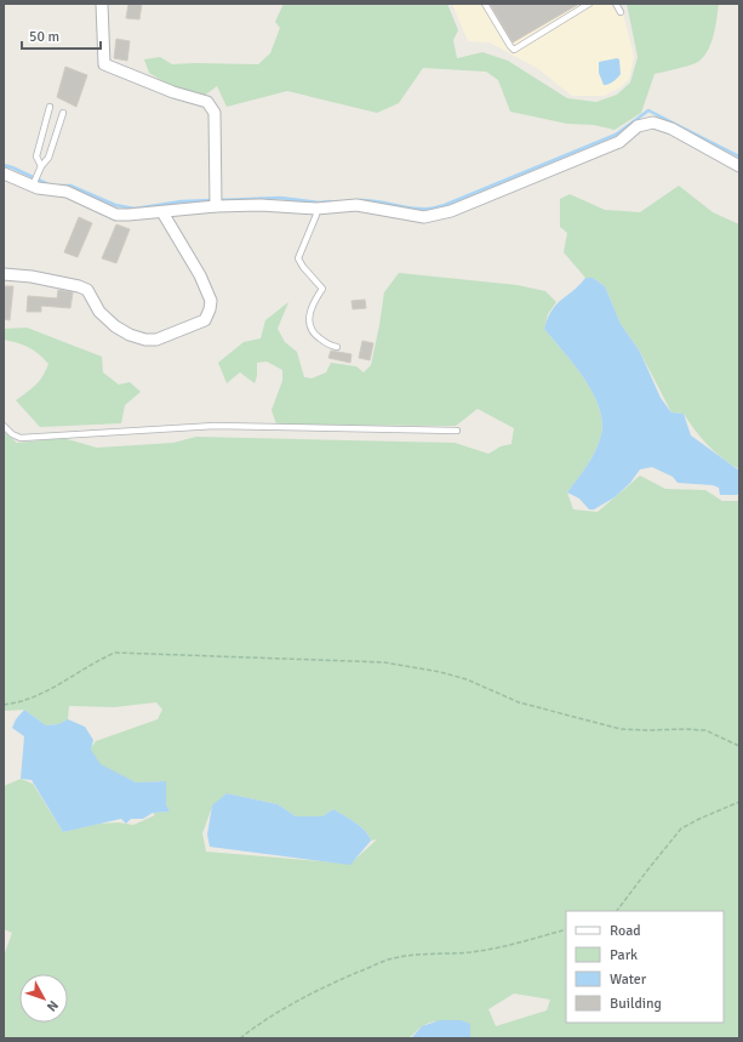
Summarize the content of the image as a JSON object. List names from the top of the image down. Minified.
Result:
{"legend":["Road","Park","Water","Building"],"scale_bar":"50 m","north":"bottom right"}
